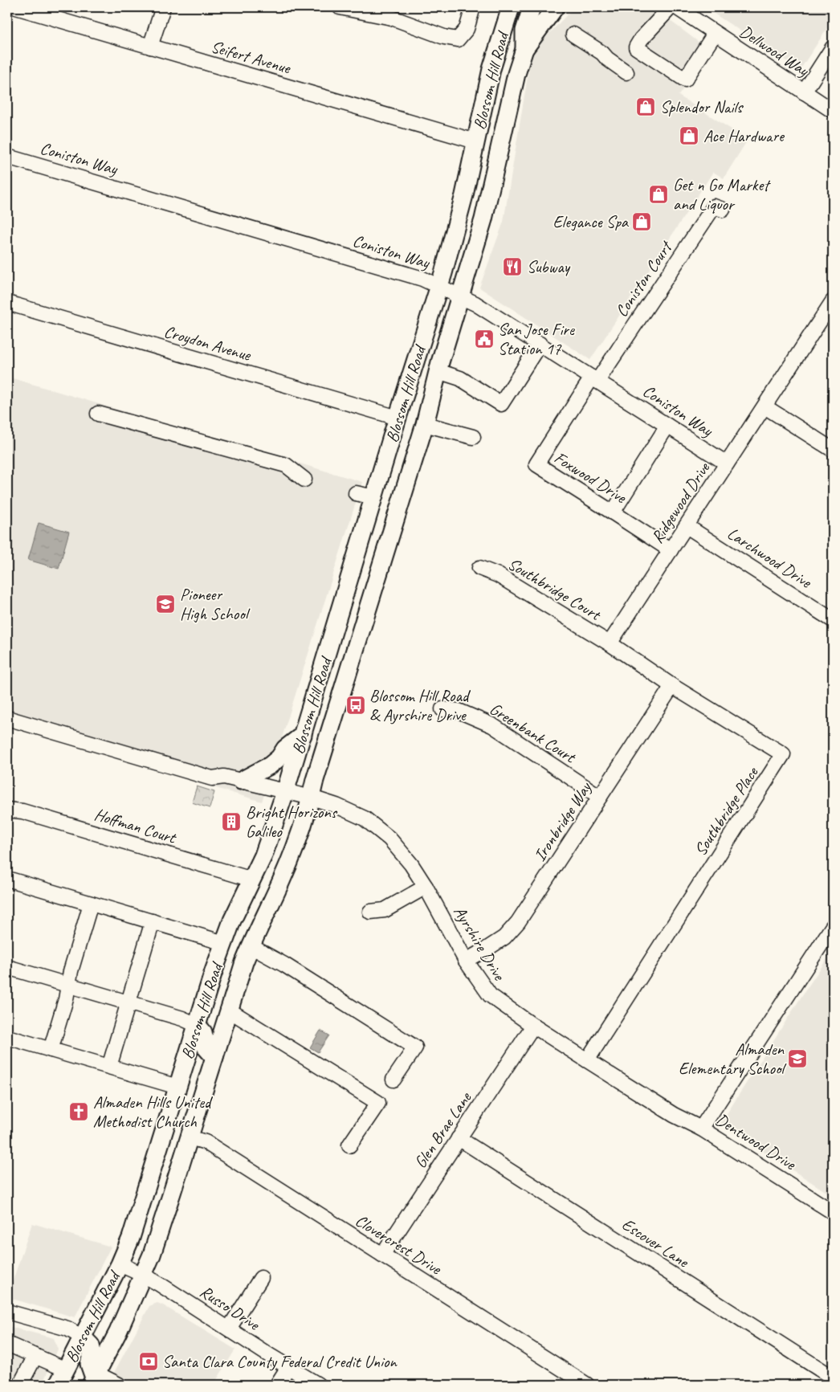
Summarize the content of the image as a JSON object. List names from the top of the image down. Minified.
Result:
{"streets":{"main road":["Blossom Hill Road"],"street":["Dellwood Way","Seifert Avenue","Coniston Way","Coniston Court","Croydon Avenue","Foxwood Drive","Ridgewood Drive","Larchwood Drive","Southbridge Court","Greenbank Court","Southbridge Place","Ironbridge Way","Hoffman Court","Ayrshire Drive","Glen Brae Lane","Dentwood Drive","Escover Lane","Clovercrest Drive","Russo Drive"]},"crossings":[["Seifert Avenue","Blossom Hill Road"],["Blossom Hill Road","Coniston Way"],["Blossom Hill Road","Croydon Avenue"],["Blossom Hill Road","Hoffman Court"],["Blossom Hill Road","Ayrshire Drive"],["Blossom Hill Road","Clovercrest Drive"],["Blossom Hill Road","Russo Drive"],["Coniston Way","Coniston Court"],["Coniston Way","Foxwood Drive"],["Coniston Way","Ridgewood Drive"],["Coniston Court","Foxwood Drive"],["Foxwood Drive","Ridgewood Drive"],["Ridgewood Drive","Larchwood Drive"],["Ridgewood Drive","Southbridge Court"],["Ridgewood Drive","Southbridge Place"],["Southbridge Court","Southbridge Place"],["Greenbank Court","Ironbridge Way"],["Southbridge Place","Ironbridge Way"],["Southbridge Place","Ayrshire Drive"],["Ironbridge Way","Ayrshire Drive"],["Ayrshire Drive","Glen Brae Lane"],["Ayrshire Drive","Dentwood Drive"],["Glen Brae Lane","Escover Lane"],["Glen Brae Lane","Clovercrest Drive"]],"places":{"shop":["Splendor Nails","Ace Hardware","Get n Go Market and Liquor","Elegance Spa"],"restaurant":["Subway"],"public building":["San Jose Fire Station 17"],"school or university":["Pioneer High School","Almaden Elementary School"],"bus stop":["Blossom Hill Road & Ayrshire Drive"],"building":["Bright Horizons Galileo"],"church":["Almaden Hills United Methodist Church"],"bank":["Santa Clara County Federal Credit Union"]}}
